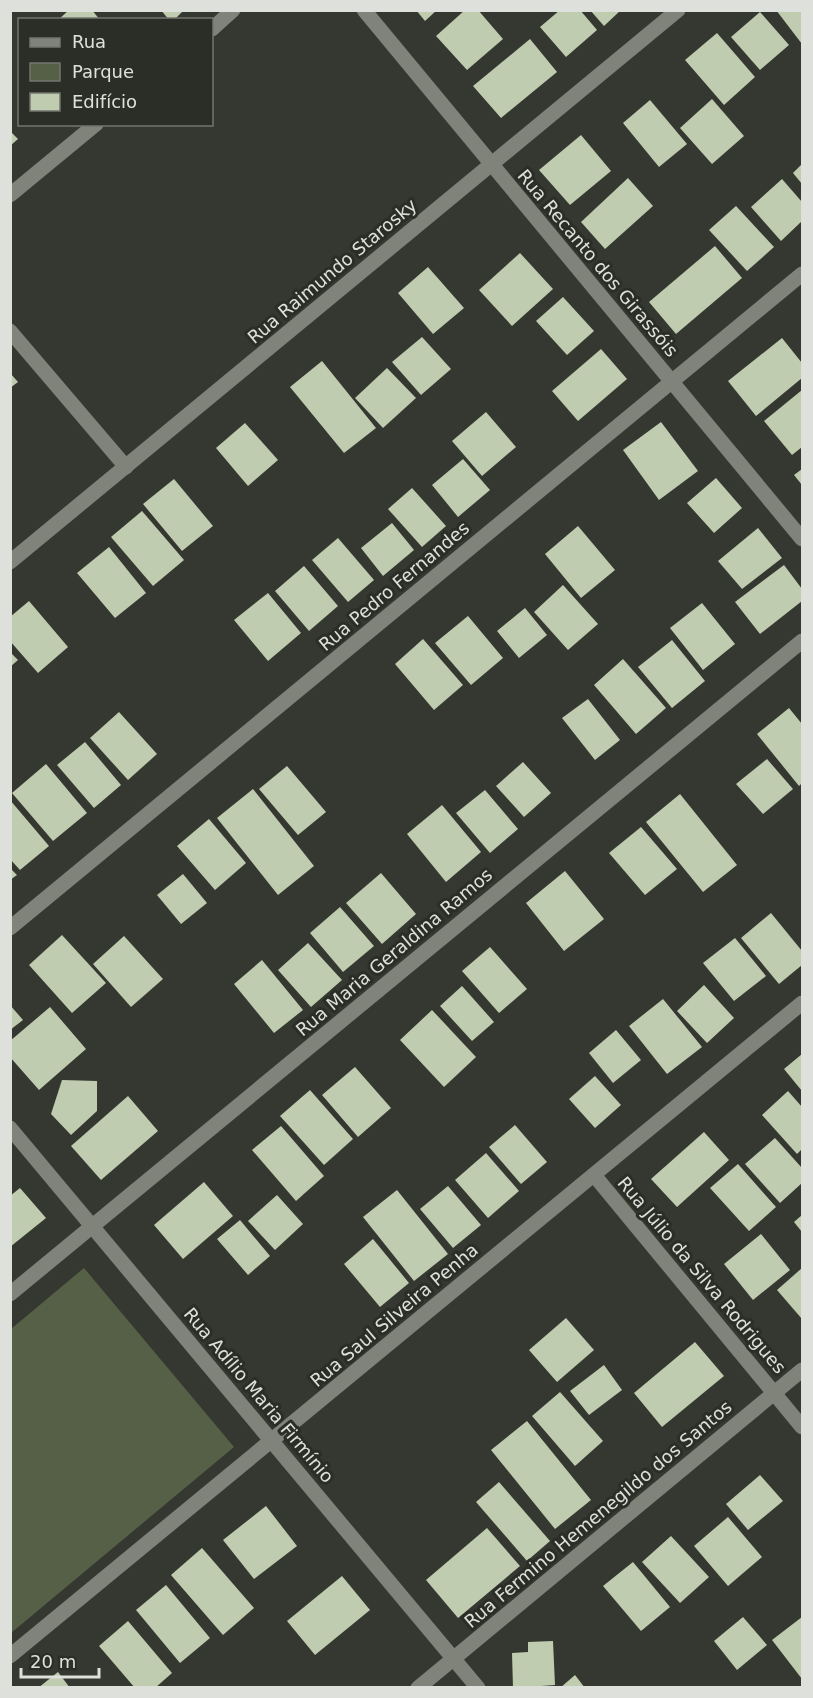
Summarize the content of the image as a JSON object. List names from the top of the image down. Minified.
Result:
{"streets":{"street":["Rua Recanto dos Girassóis","Rua Raimundo Starosky","Rua Pedro Fernandes","Rua Maria Geraldina Ramos","Rua Júlio da Silva Rodrigues","Rua Saul Silveira Penha","Rua Adílio Maria Firmínio","Rua Fermino Hemenegildo dos Santos"]},"crossings":[["Rua Recanto dos Girassóis","Rua Raimundo Starosky"],["Rua Recanto dos Girassóis","Rua Pedro Fernandes"],["Rua Maria Geraldina Ramos","Rua Adílio Maria Firmínio"],["Rua Júlio da Silva Rodrigues","Rua Saul Silveira Penha"],["Rua Júlio da Silva Rodrigues","Rua Fermino Hemenegildo dos Santos"],["Rua Saul Silveira Penha","Rua Adílio Maria Firmínio"],["Rua Adílio Maria Firmínio","Rua Fermino Hemenegildo dos Santos"]],"legend":["Rua","Parque","Edifício"],"scale_bar":"20 m"}
